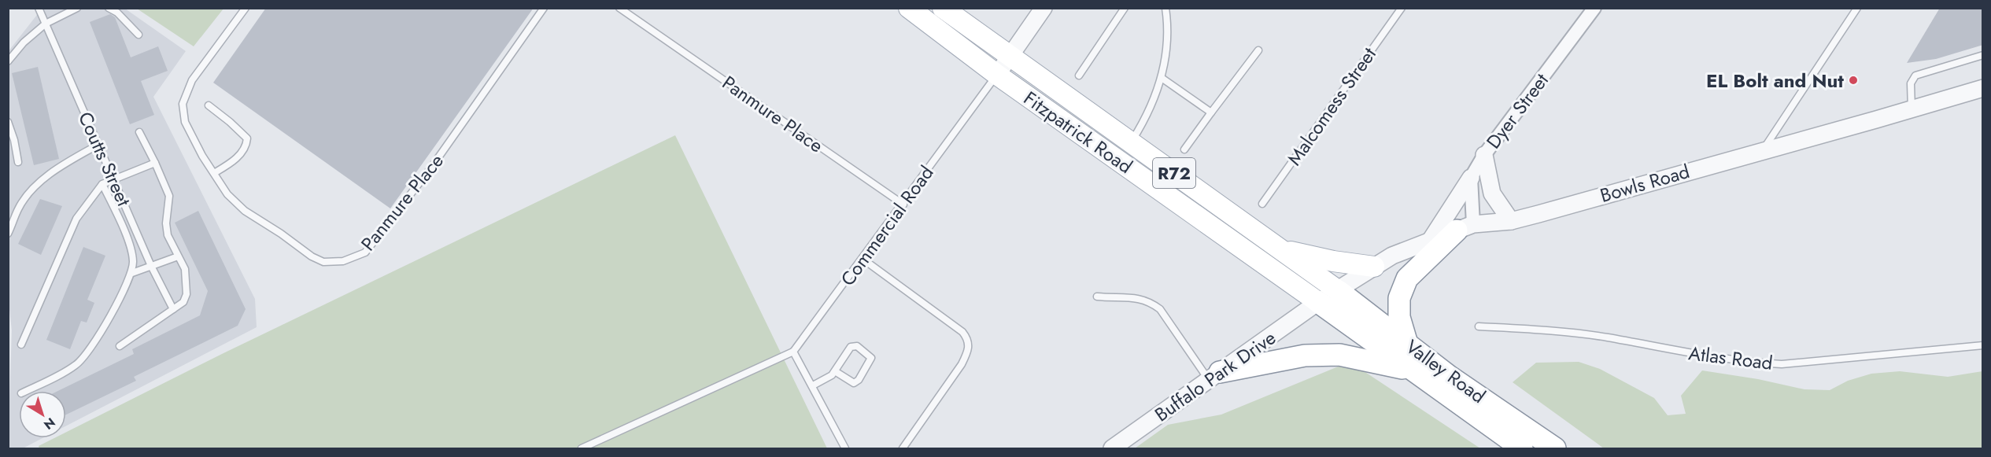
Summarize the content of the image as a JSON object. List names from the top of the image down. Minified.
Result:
{"streets":{"highway":["R72","Valley Road"],"main road":["Fitzpatrick Road"],"street":["Dyer Street","Bowls Road","Commercial Road","Buffalo Park Drive"],"lane":["Malcomess Street","Panmure Place","Coutts Street","Atlas Road"]},"crossings":[["Panmure Place","Commercial Road"],["Fitzpatrick Road","Bowls Road"],["Fitzpatrick Road","Commercial Road"],["Fitzpatrick Road","Valley Road"],["Fitzpatrick Road","Buffalo Park Drive"],["Bowls Road","Valley Road"],["Bowls Road","Buffalo Park Drive"],["Valley Road","Buffalo Park Drive"]],"places":["EL Bolt and Nut"],"north":"bottom right"}
